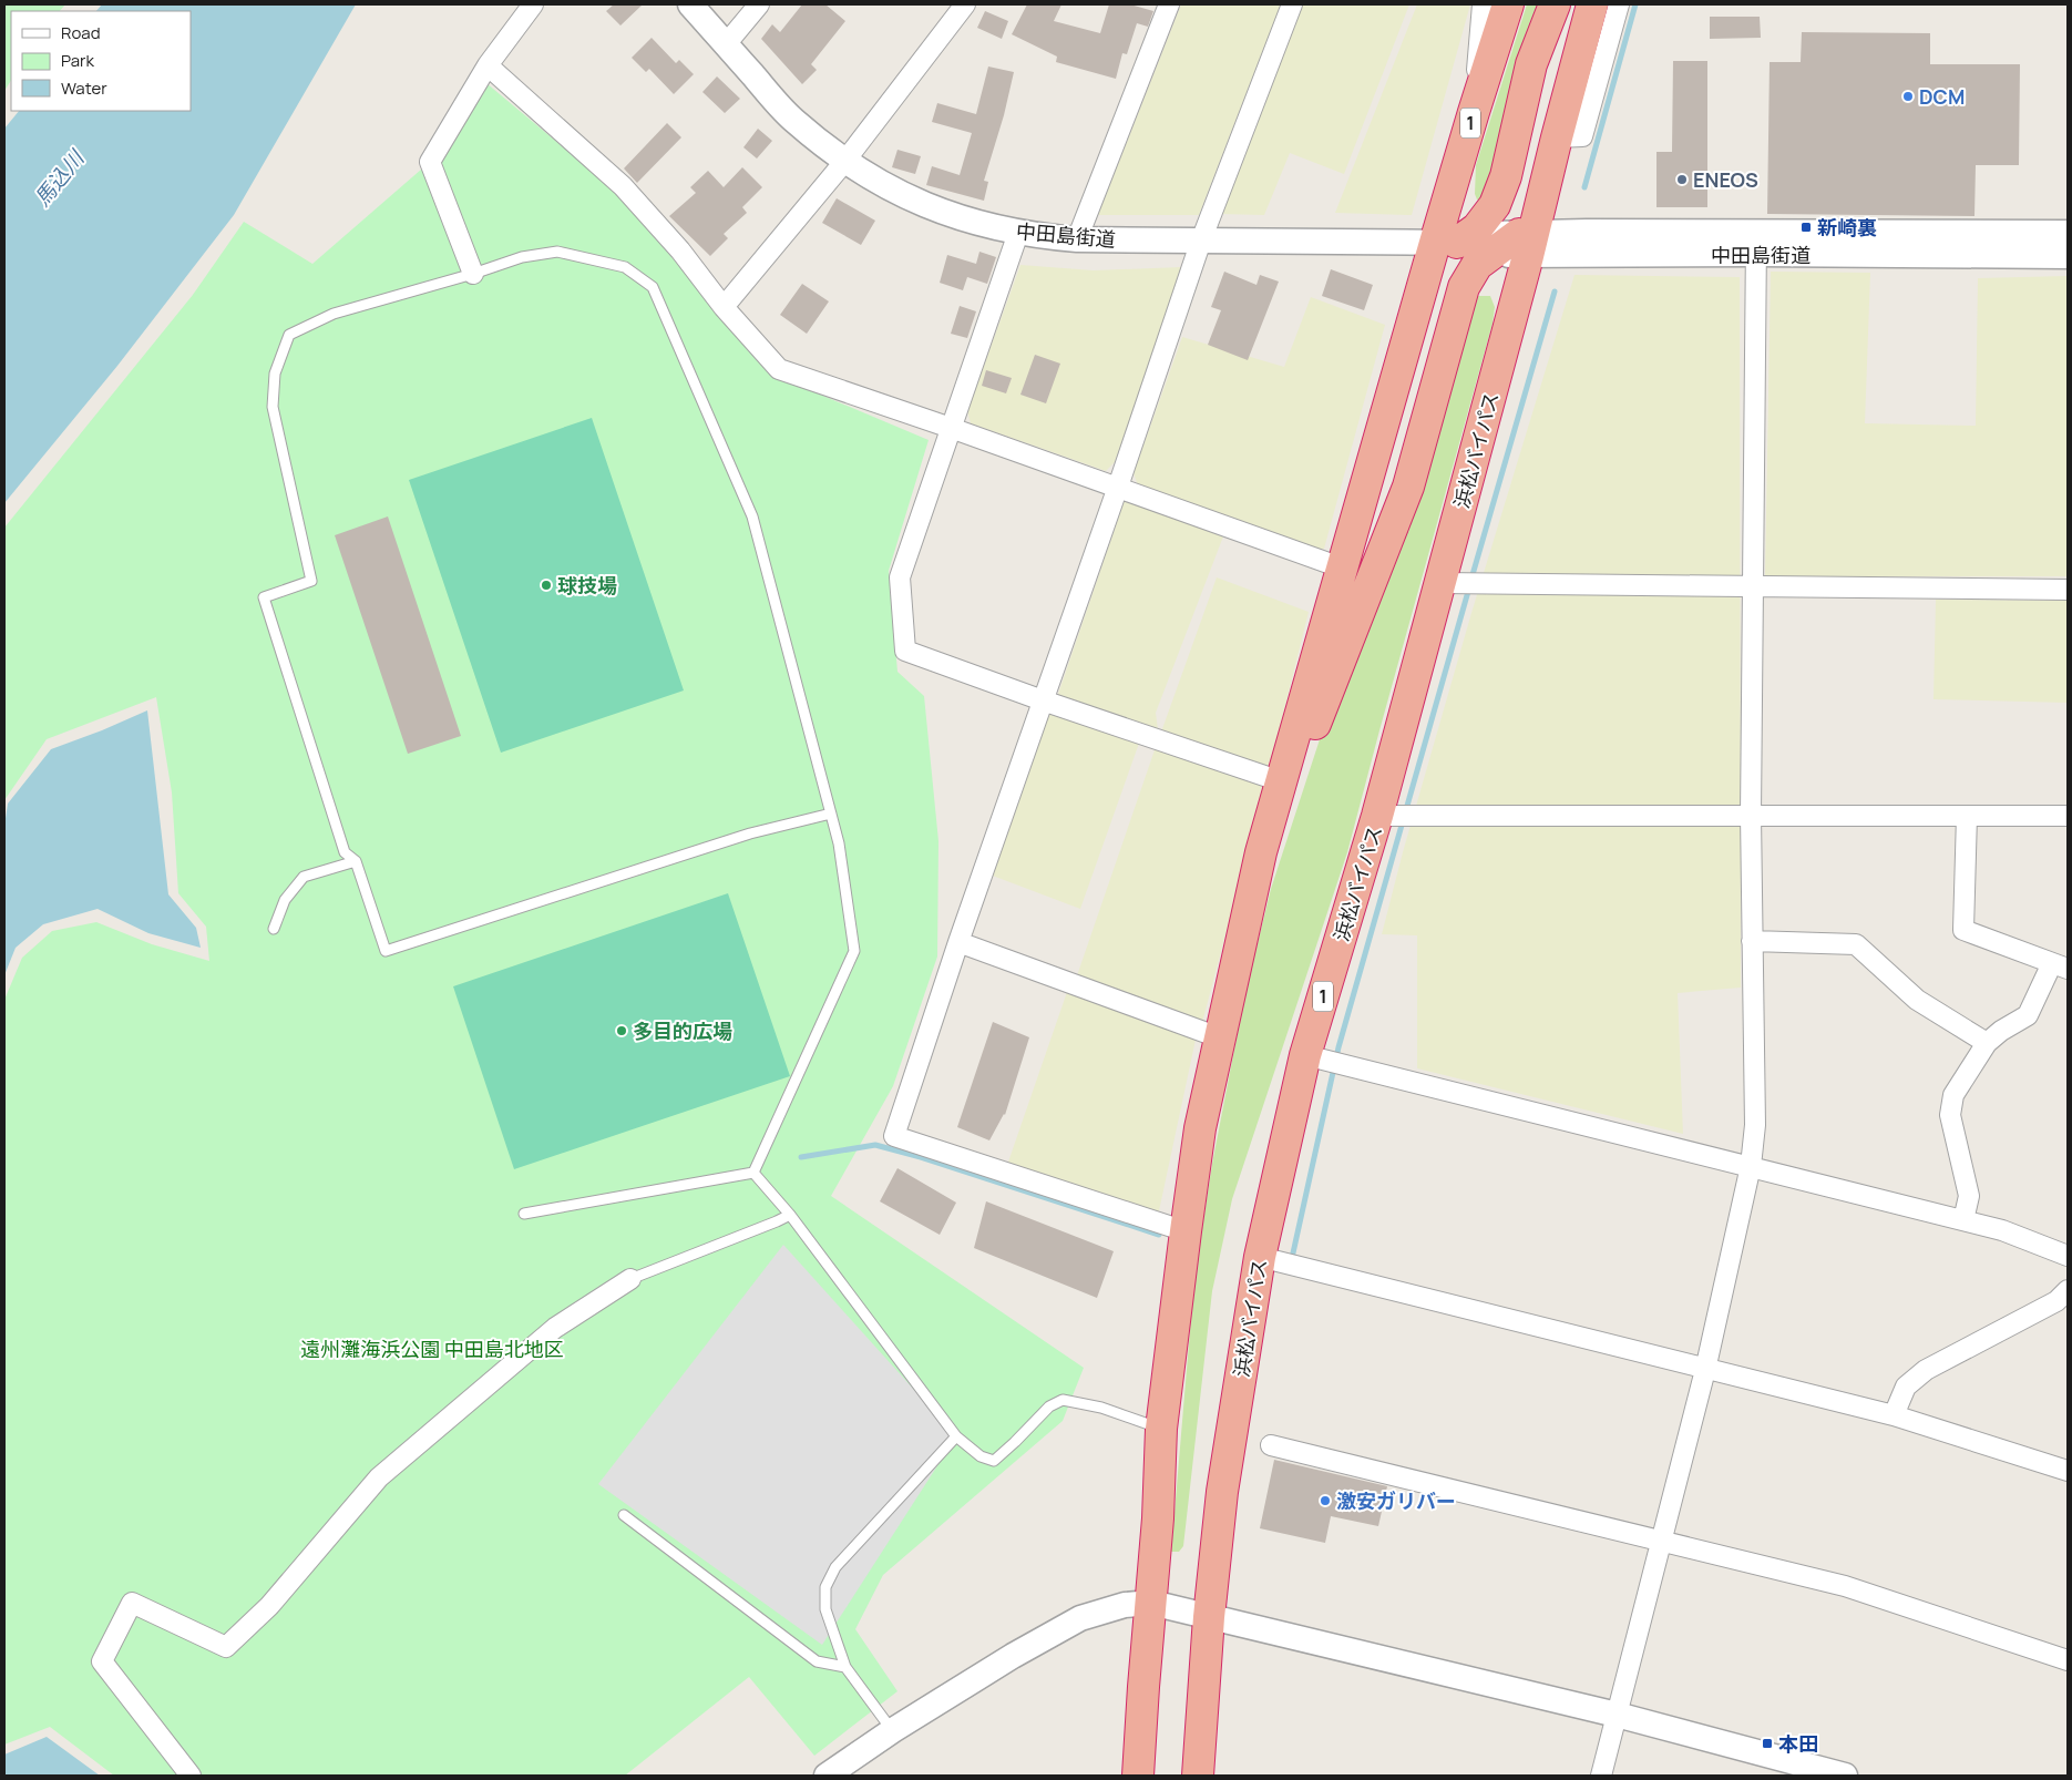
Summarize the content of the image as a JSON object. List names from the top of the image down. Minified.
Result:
{"streets":{"highway":["1","浜松バイパス"],"street":["中田島街道"]},"crossings":[["1","中田島街道"],["中田島街道","浜松バイパス"]],"water":["馬込川"],"parks":["遠州灘海浜公園 中田島北地区"],"places":{"other":["DCM","ENEOS","球技場","多目的広場","激安ガリバー"],"transit":["新崎裏","本田"]},"legend":["Road","Park","Water"]}
